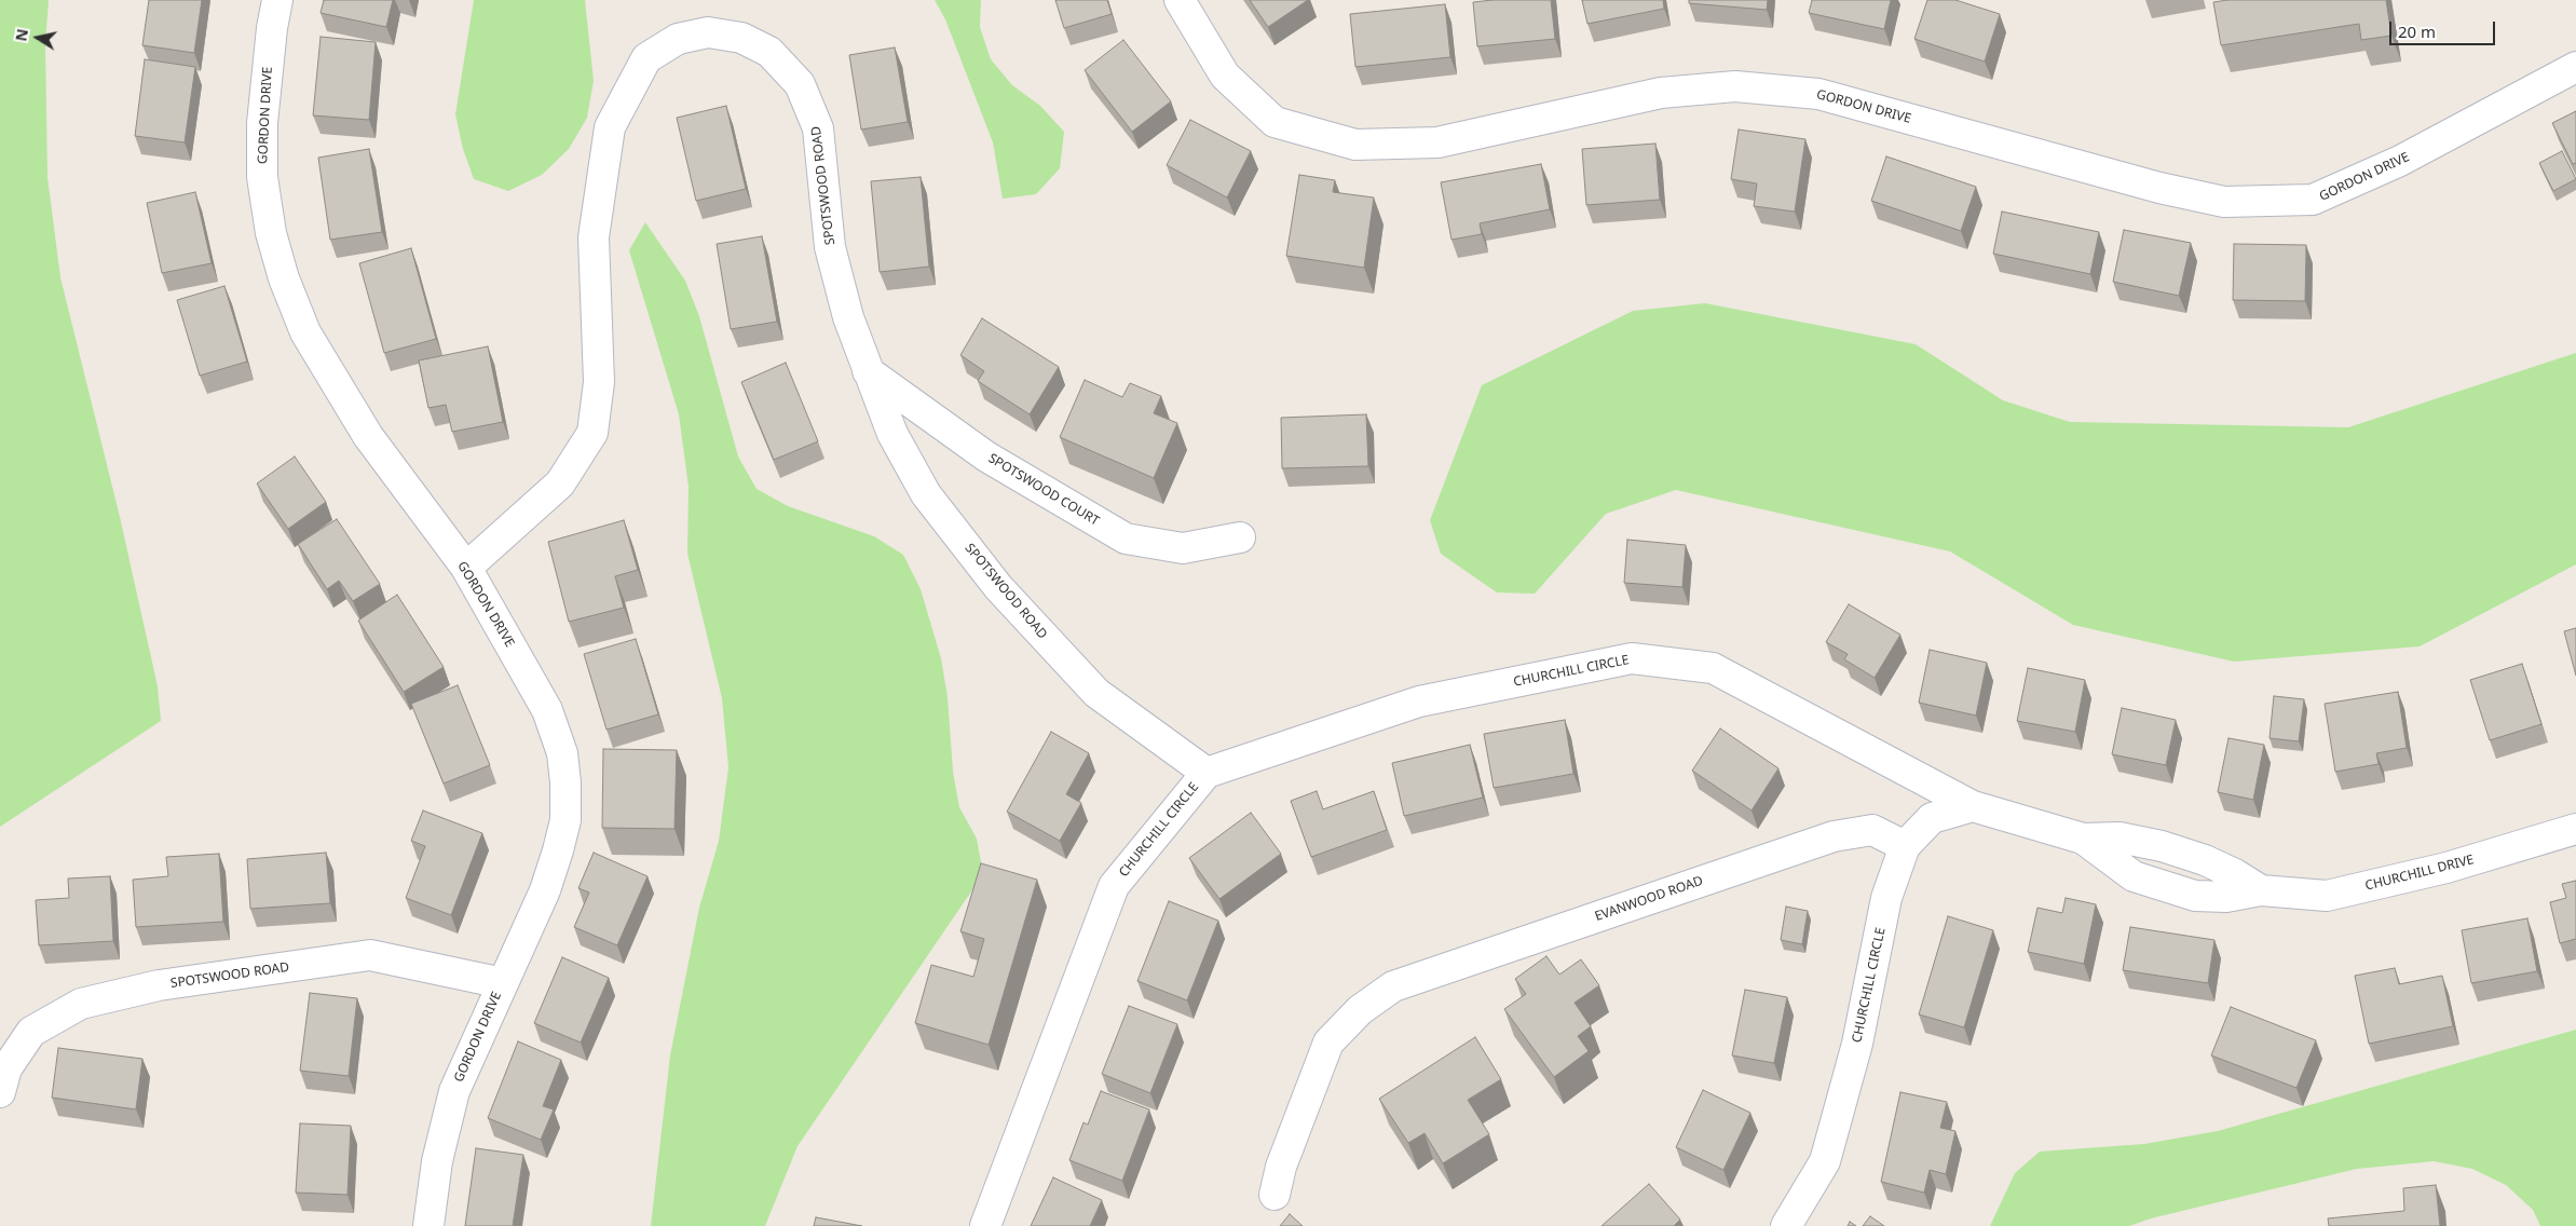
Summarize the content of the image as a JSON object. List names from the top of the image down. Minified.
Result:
{"streets":{"street":["GORDON DRIVE","SPOTSWOOD ROAD","SPOTSWOOD COURT","CHURCHILL CIRCLE","CHURCHILL DRIVE","EVANWOOD ROAD"]},"crossings":[["GORDON DRIVE","SPOTSWOOD ROAD"],["SPOTSWOOD ROAD","SPOTSWOOD COURT"],["SPOTSWOOD ROAD","CHURCHILL CIRCLE"],["CHURCHILL CIRCLE","CHURCHILL DRIVE"],["CHURCHILL CIRCLE","EVANWOOD ROAD"]],"scale_bar":"20 m","north":"left"}
